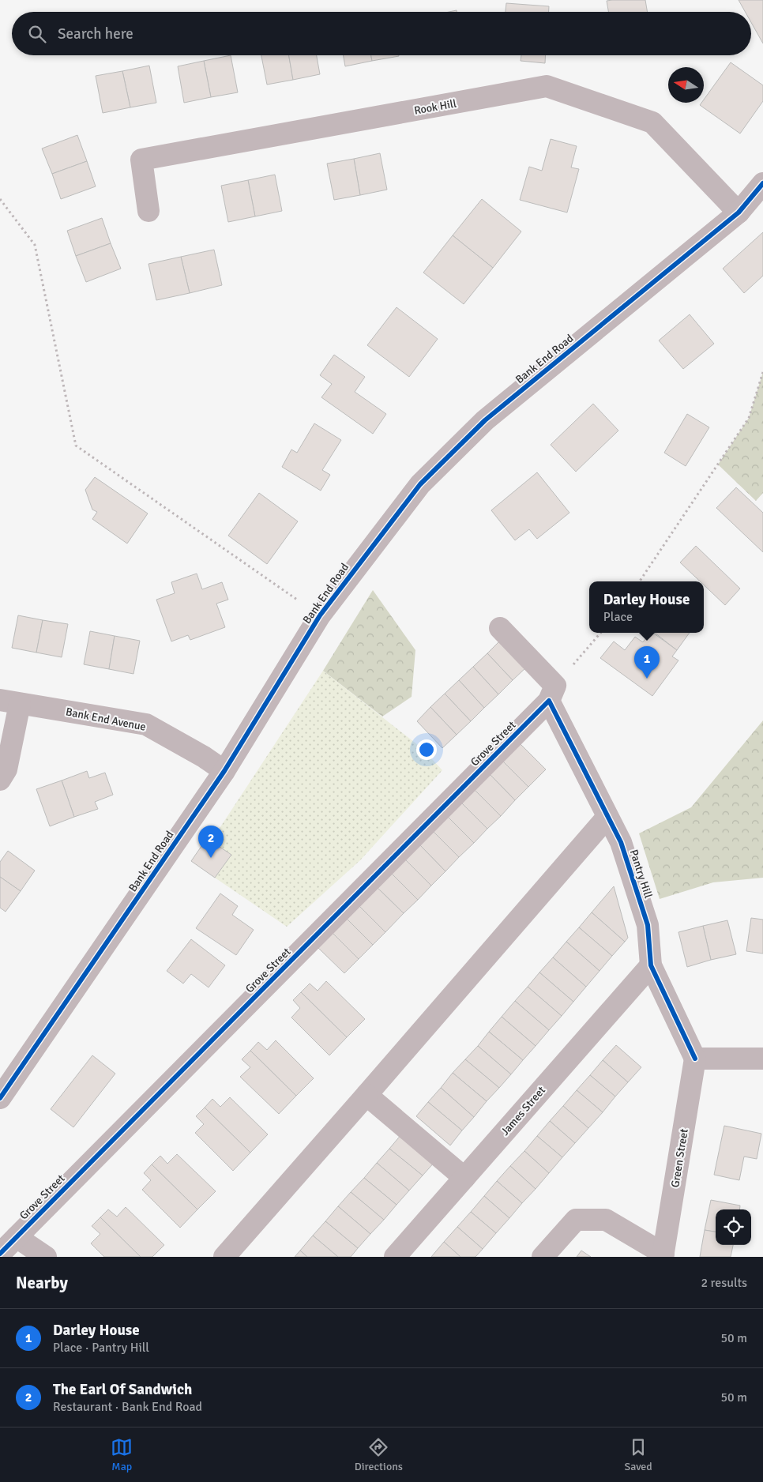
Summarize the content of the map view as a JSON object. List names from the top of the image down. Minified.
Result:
{"streets":{"street":["Rook Hill","Bank End Road","Bank End Avenue","Grove Street","Pantry Hill","James Street","Green Street"]},"crossings":[["Rook Hill","Bank End Road"],["Bank End Road","Bank End Avenue"],["Grove Street","Pantry Hill"],["Pantry Hill","James Street"],["Pantry Hill","Green Street"]],"north":"left","page":{"search":"Search here","popup":["Darley House","Place"],"pins":["1","2"],"heading":["Nearby","2 results"],"list":[{"mark":"1","name":"Darley House","note":"Place · Pantry Hill","value":"50 m"},{"mark":"2","name":"The Earl Of Sandwich","note":"Restaurant · Bank End Road","value":"50 m"}],"nav":["Map","Directions","Saved"]}}
